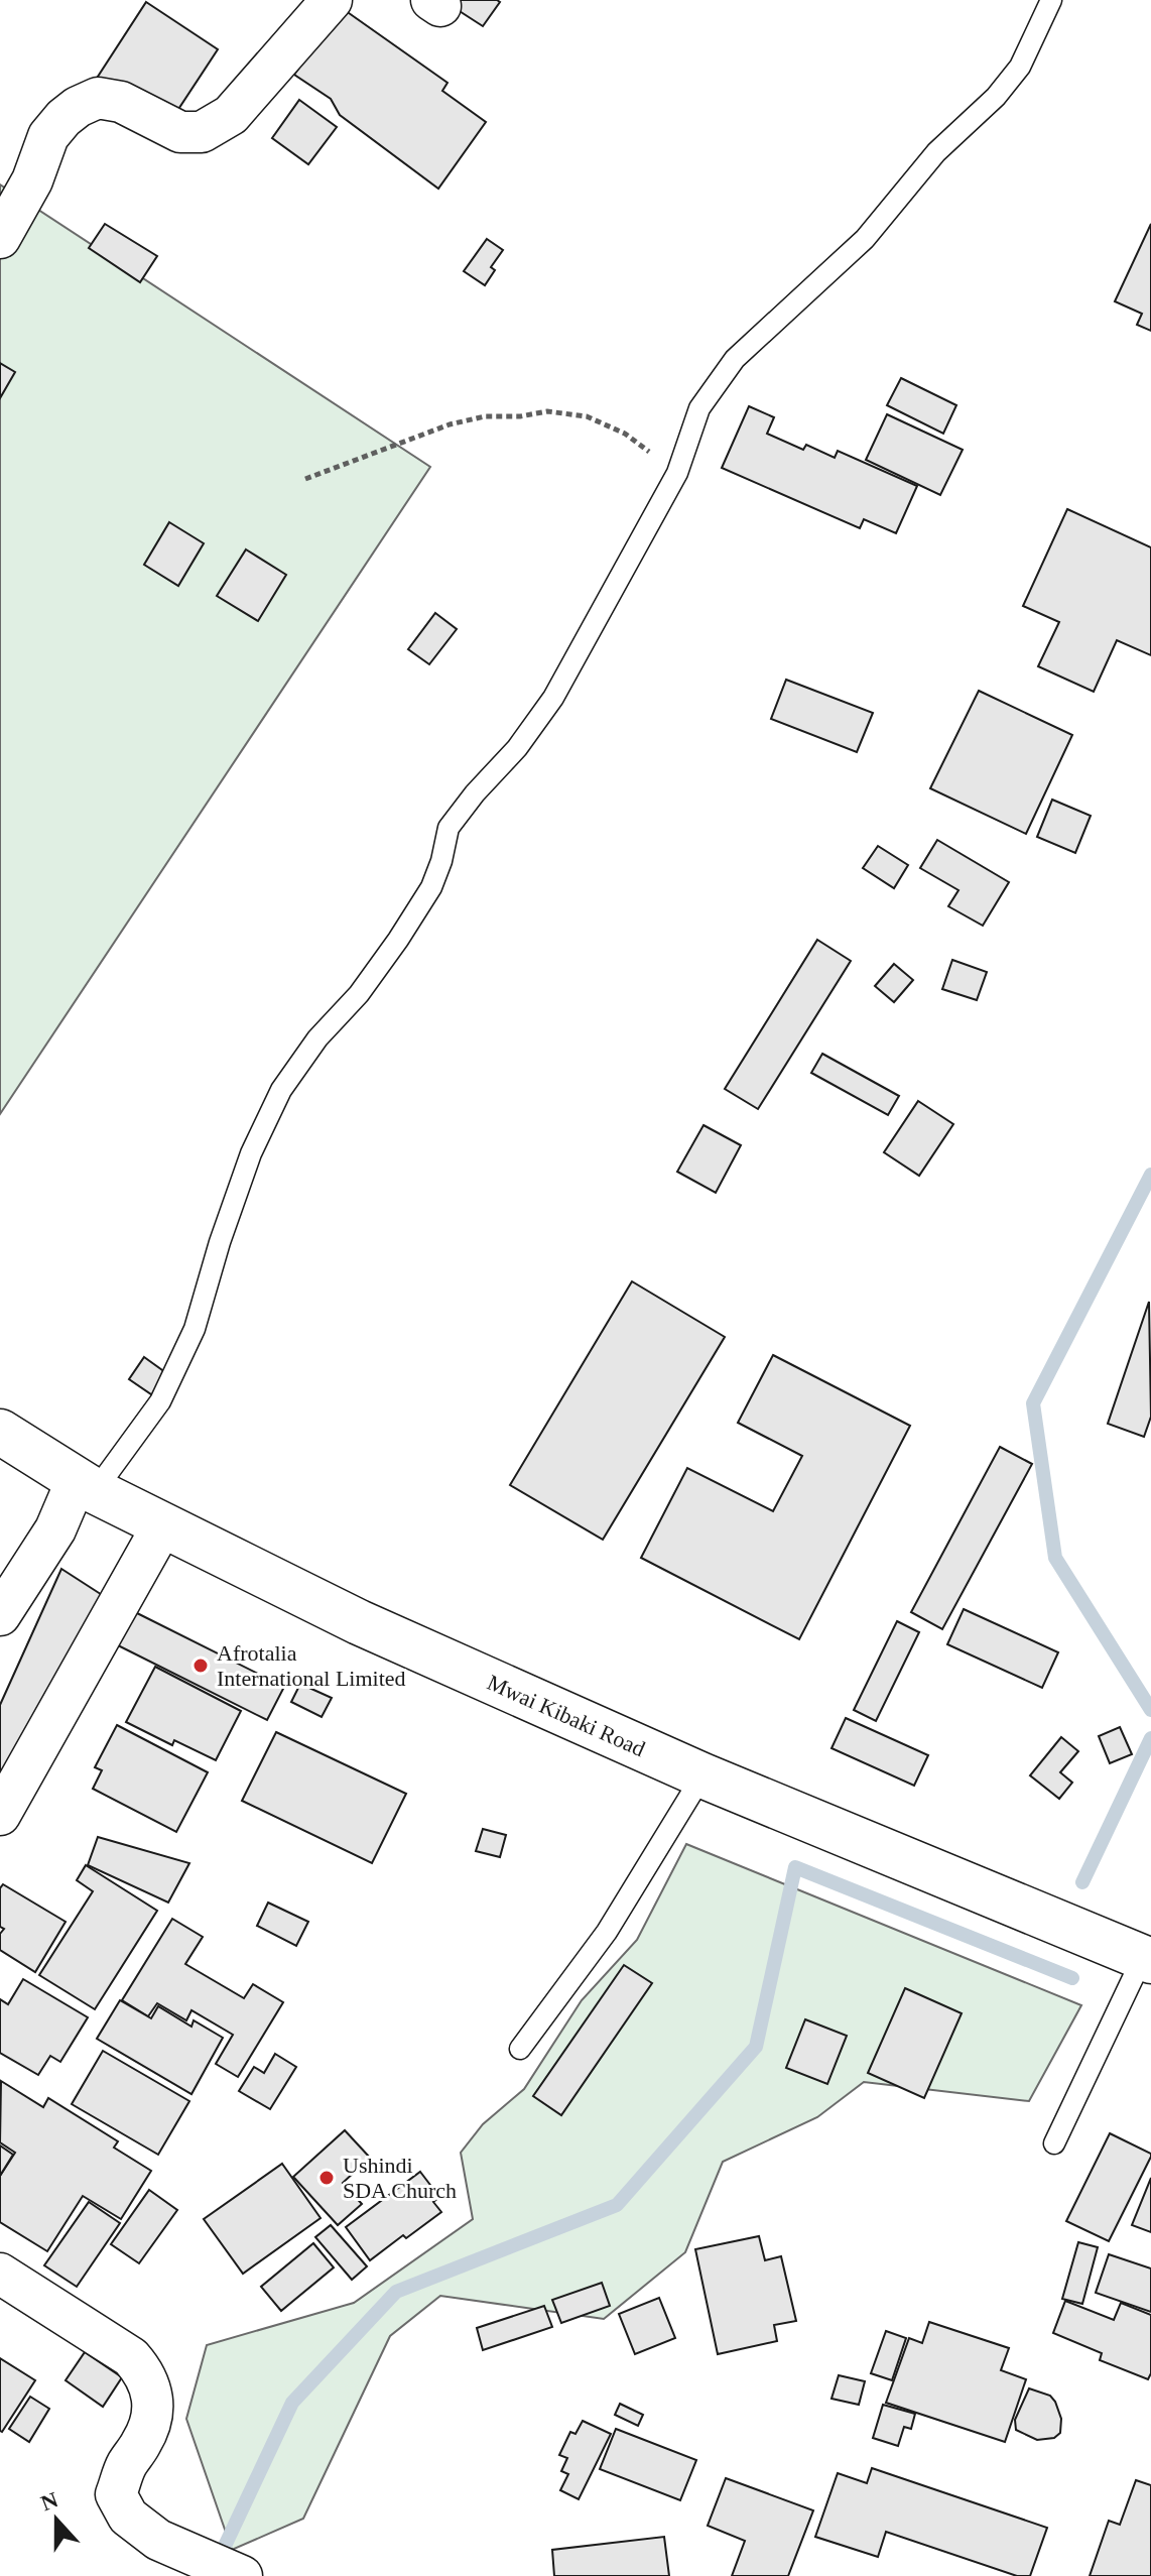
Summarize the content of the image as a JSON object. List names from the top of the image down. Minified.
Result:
{"streets":{"main road":["Mwai Kibaki Road"]},"places":["Afrotalia International Limited","Ushindi SDA Church"],"north":"top"}
